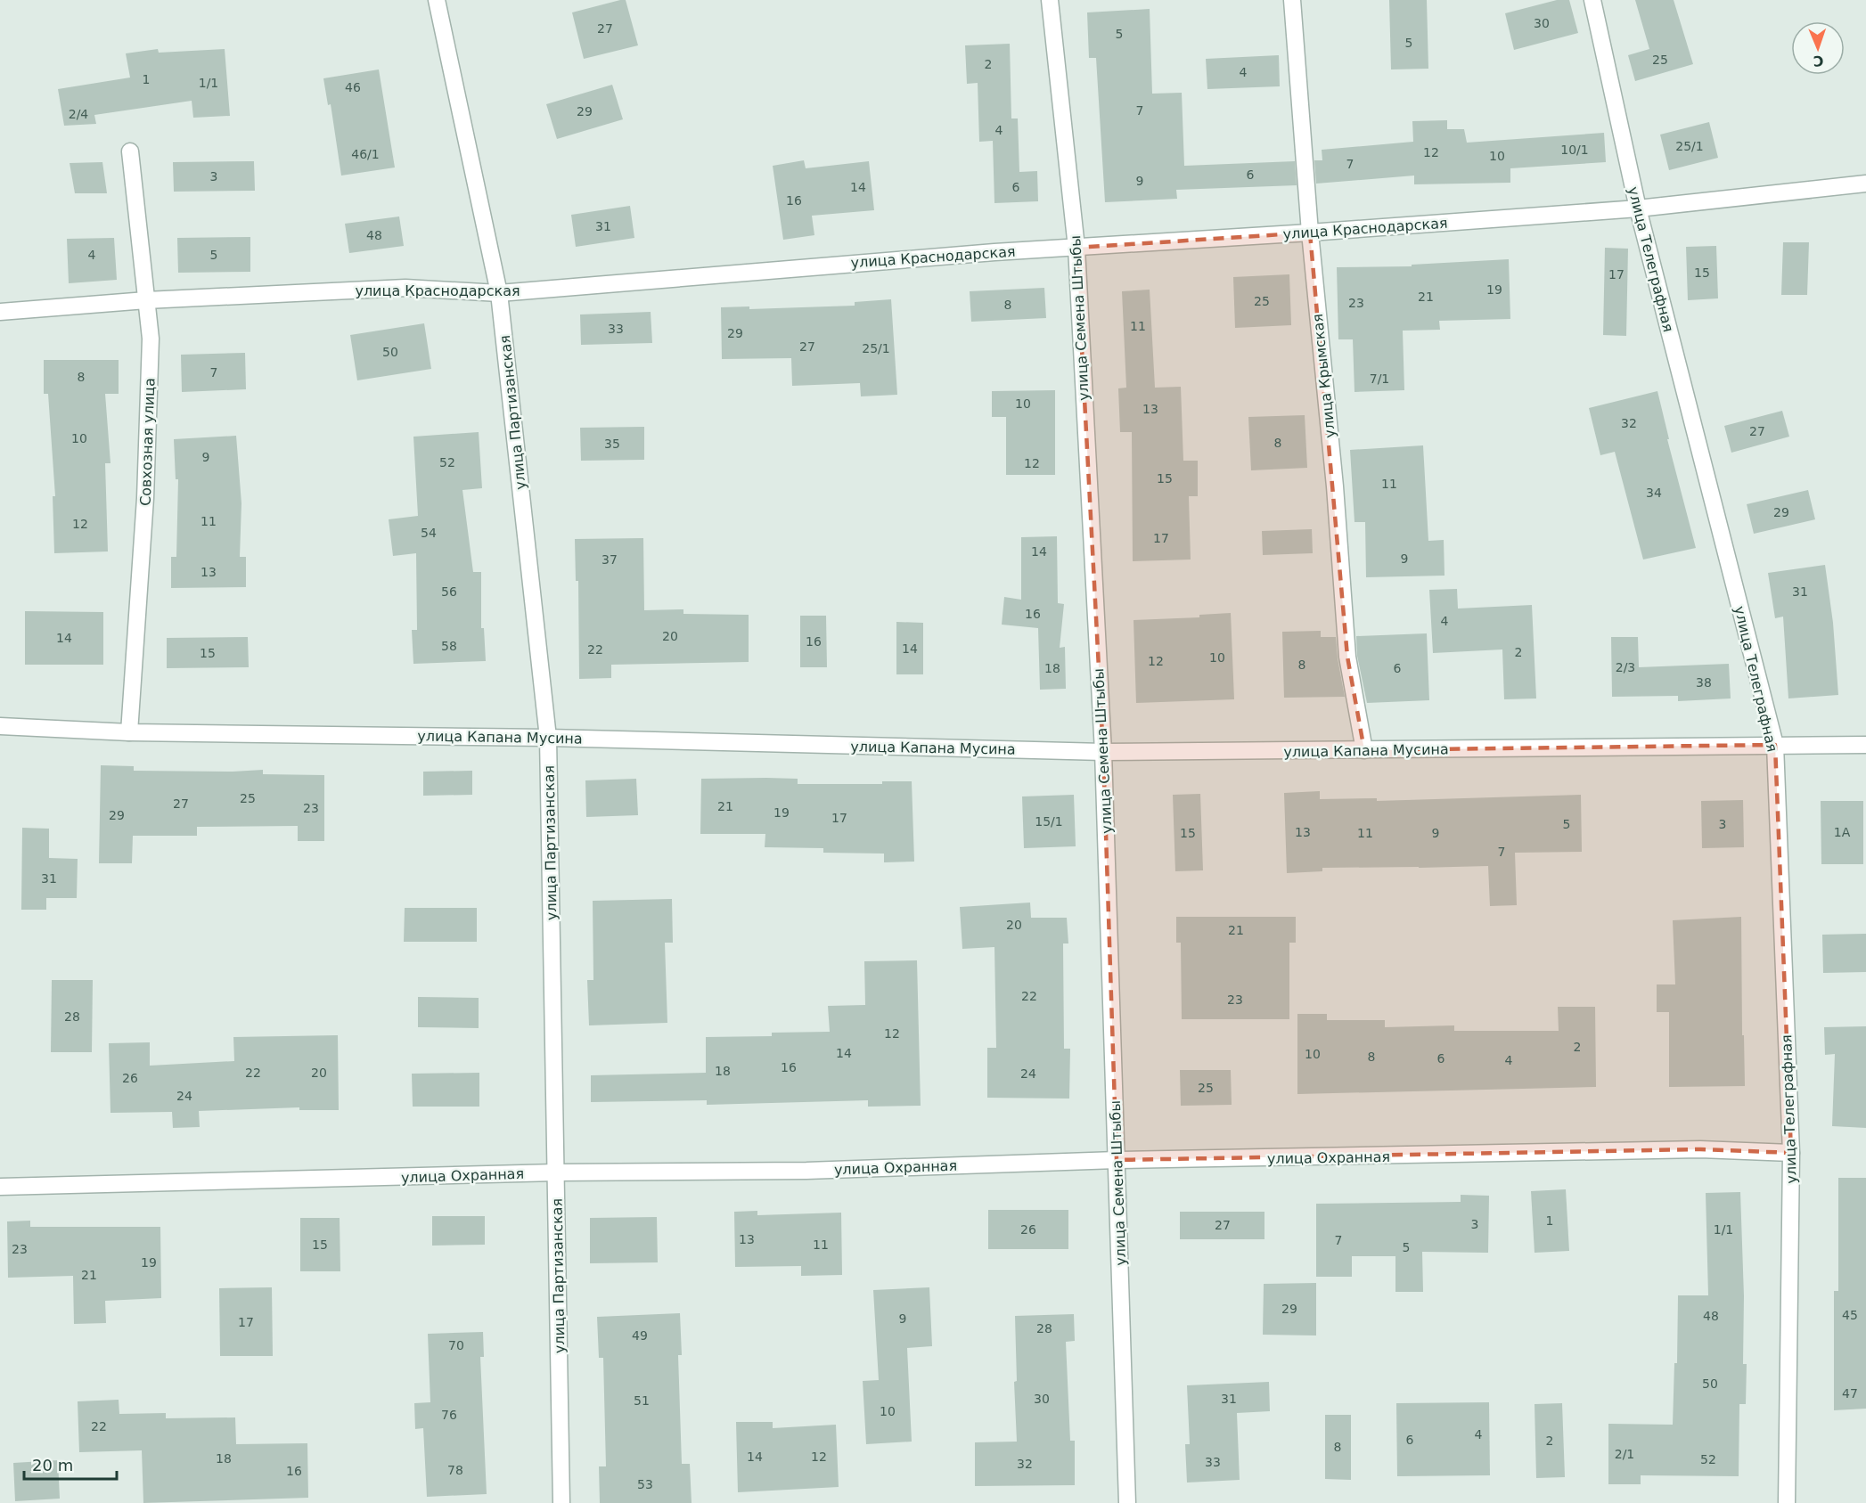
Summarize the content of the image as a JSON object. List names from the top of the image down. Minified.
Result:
{"streets":{"street":["улица Краснодарская","улица Телеграфная","улица Семена Штыбы","улица Крымская","улица Партизанская","Совхозная улица","улица Капана Мусина","улица Охранная"]},"crossings":[["улица Краснодарская","улица Телеграфная"],["улица Краснодарская","улица Семена Штыбы"],["улица Краснодарская","улица Крымская"],["улица Краснодарская","улица Партизанская"],["улица Краснодарская","Совхозная улица"],["улица Телеграфная","улица Капана Мусина"],["улица Телеграфная","улица Охранная"],["улица Семена Штыбы","улица Капана Мусина"],["улица Семена Штыбы","улица Охранная"],["улица Крымская","улица Капана Мусина"],["улица Партизанская","улица Капана Мусина"],["улица Партизанская","улица Охранная"],["Совхозная улица","улица Капана Мусина"]],"house_numbers":["30","27","5","5","25","2","4","1","1/1","46","7","29","2/4","4","25/1","10/1","12","46/1","10","7","6","3","9","14","6","16","31","48","4","5","15","17","19","21","25","23","8","11","33","29","27","25/1","50","7","8","7/1","10","13","32","27","10","8","35","9","52","12","15","11","34","29","11","12","54","17","14","9","37","13","56","31","16","4","20","14","16","58","14","22","2","15","10","12","8","2/3","18","6","38","25","27","21","23","19","29","17","15/1","5","3","13","1А","15","11","9","7","31","20","21","22","23","28","12","2","14","10","8","6","4","16","18","22","20","24","26","25","24","1","3","27","26","1/1","13","7","15","11","5","23","19","21","29","45","48","9","17","28","49","70","50","47","30","31","51","10","76","22","4","6","2","8","2/1","14","12","18","52","33","32","78","16","53"],"scale_bar":"20 m","north":"bottom"}
